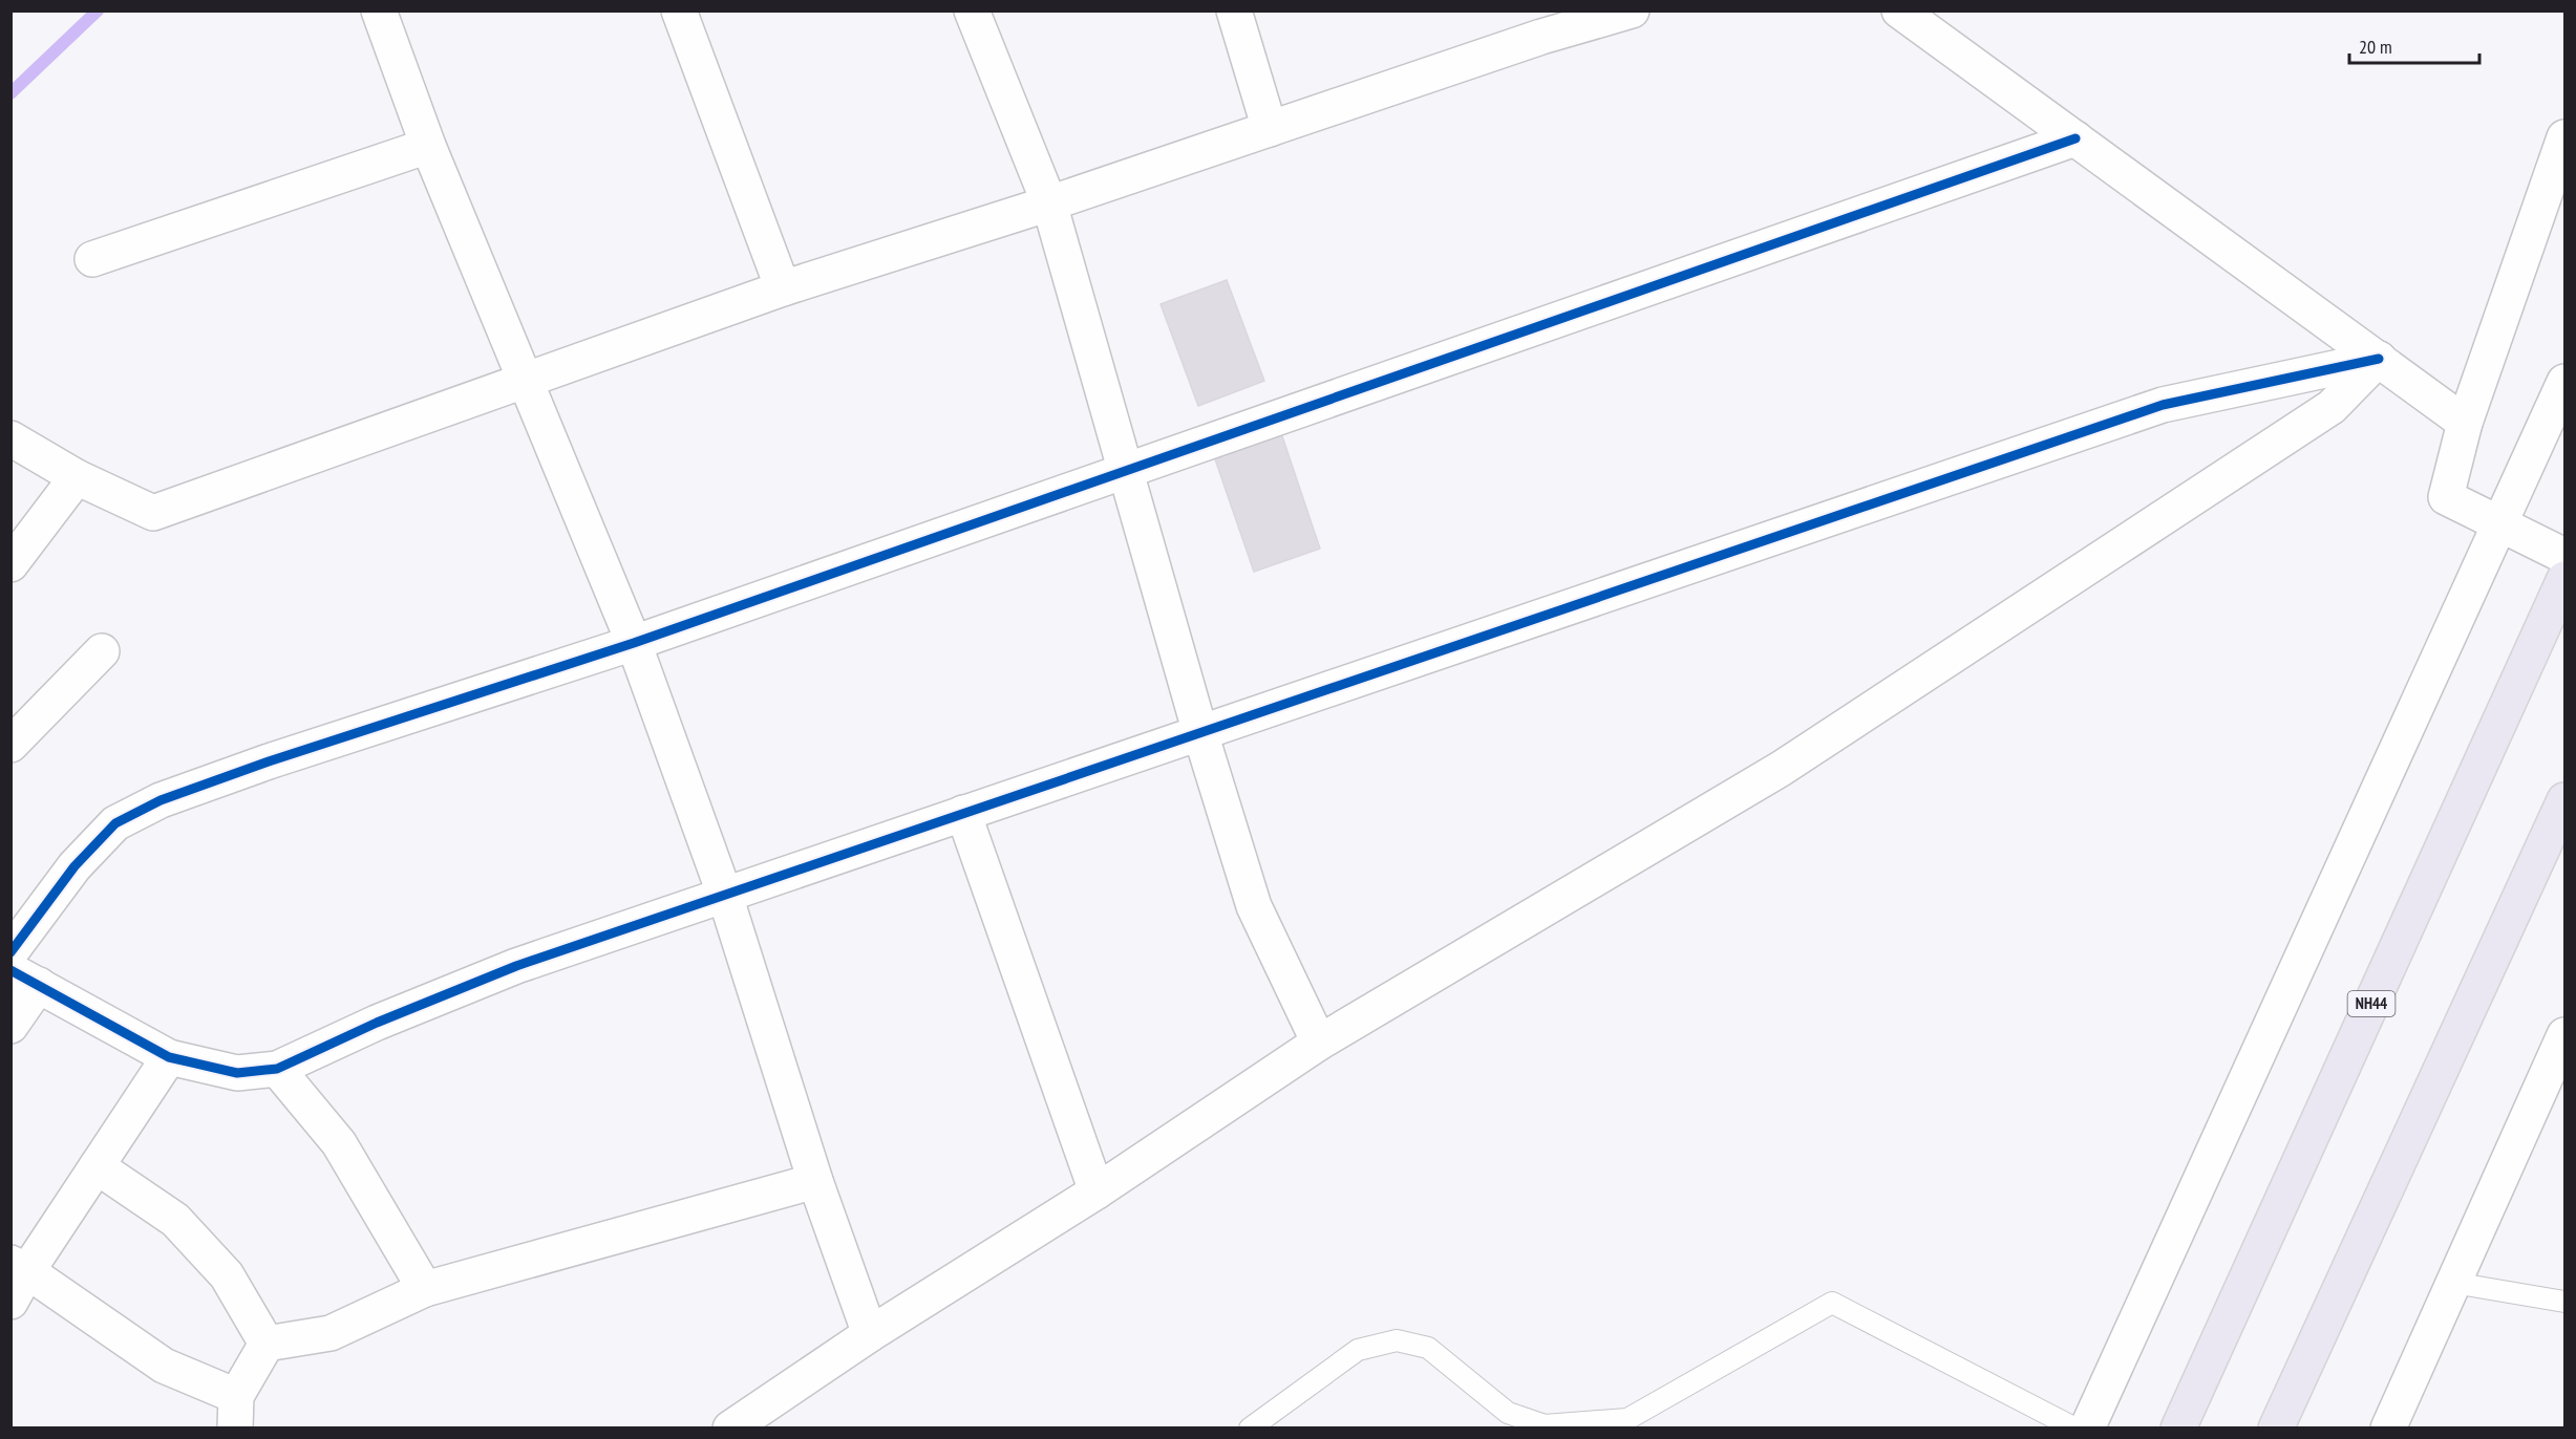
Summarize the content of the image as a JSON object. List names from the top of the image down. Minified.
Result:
{"streets":{"highway":["NH44"]},"scale_bar":"20 m"}
